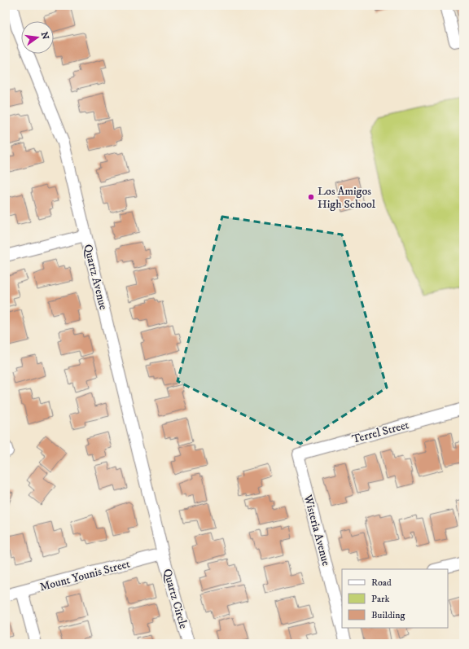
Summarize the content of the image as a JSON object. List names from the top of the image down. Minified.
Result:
{"streets":{"street":["Quartz Avenue","Terrel Street","Wisteria Avenue","Mount Younis Street","Quartz Circle"]},"crossings":[["Quartz Avenue","Mount Younis Street"],["Quartz Avenue","Quartz Circle"],["Terrel Street","Wisteria Avenue"],["Mount Younis Street","Quartz Circle"]],"places":["Los Amigos High School"],"legend":["Road","Park","Building"],"north":"right"}
